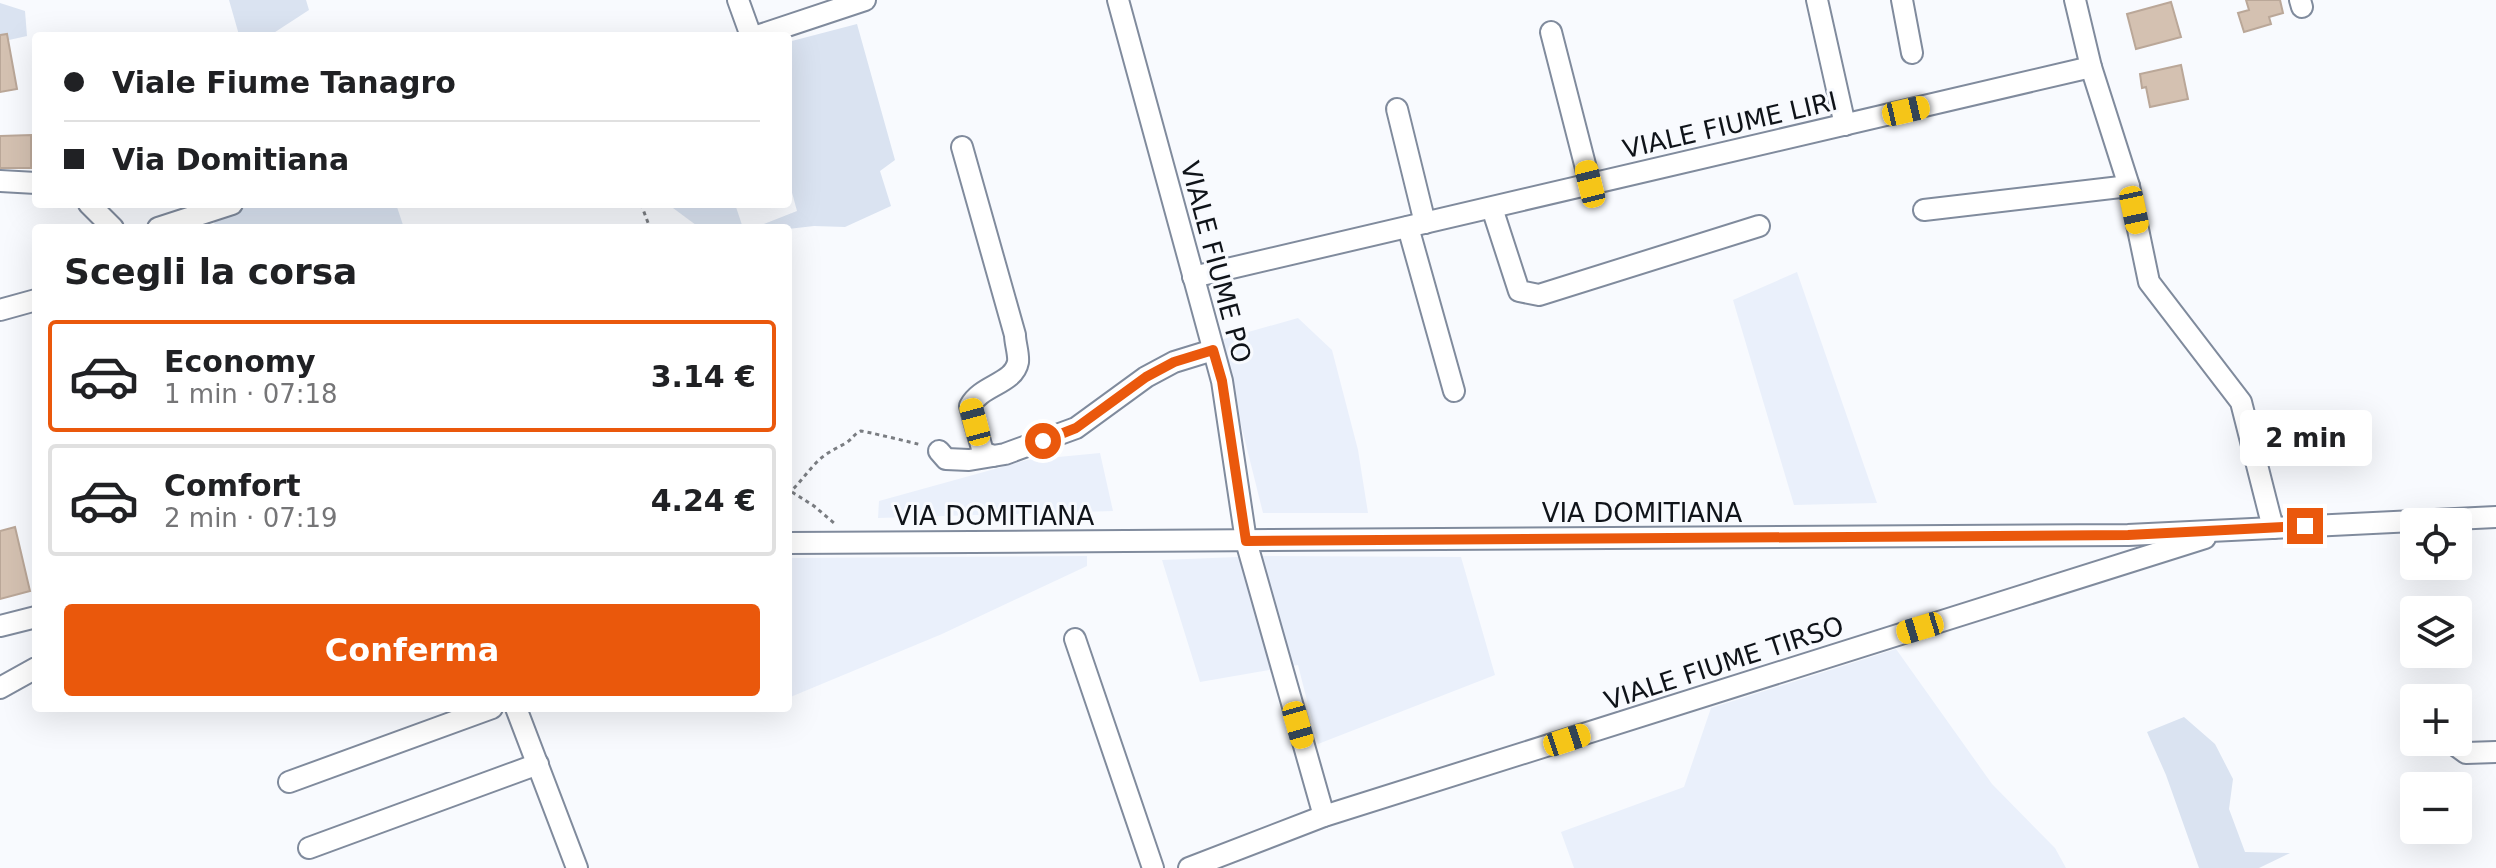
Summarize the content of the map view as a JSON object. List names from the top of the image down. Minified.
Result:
{"streets":{"street":["VIALE FIUME LIRI","VIALE FIUME PO","VIA DOMITIANA","VIALE FIUME TIRSO"]},"crossings":[["VIALE FIUME LIRI","VIALE FIUME PO"],["VIALE FIUME PO","VIA DOMITIANA"],["VIALE FIUME PO","VIALE FIUME TIRSO"],["VIA DOMITIANA","VIALE FIUME TIRSO"]],"page":{"banner":["Viale Fiume Tanagro","Via Domitiana"],"heading":"Scegli la corsa","list":[{"name":"Economy","note":"1 min · 07:18","value":"3.14 €"},{"name":"Comfort","note":"2 min · 07:19","value":"4.24 €"}],"bubble":"2 min","map_buttons":["+","−"],"buttons":"Conferma"}}
